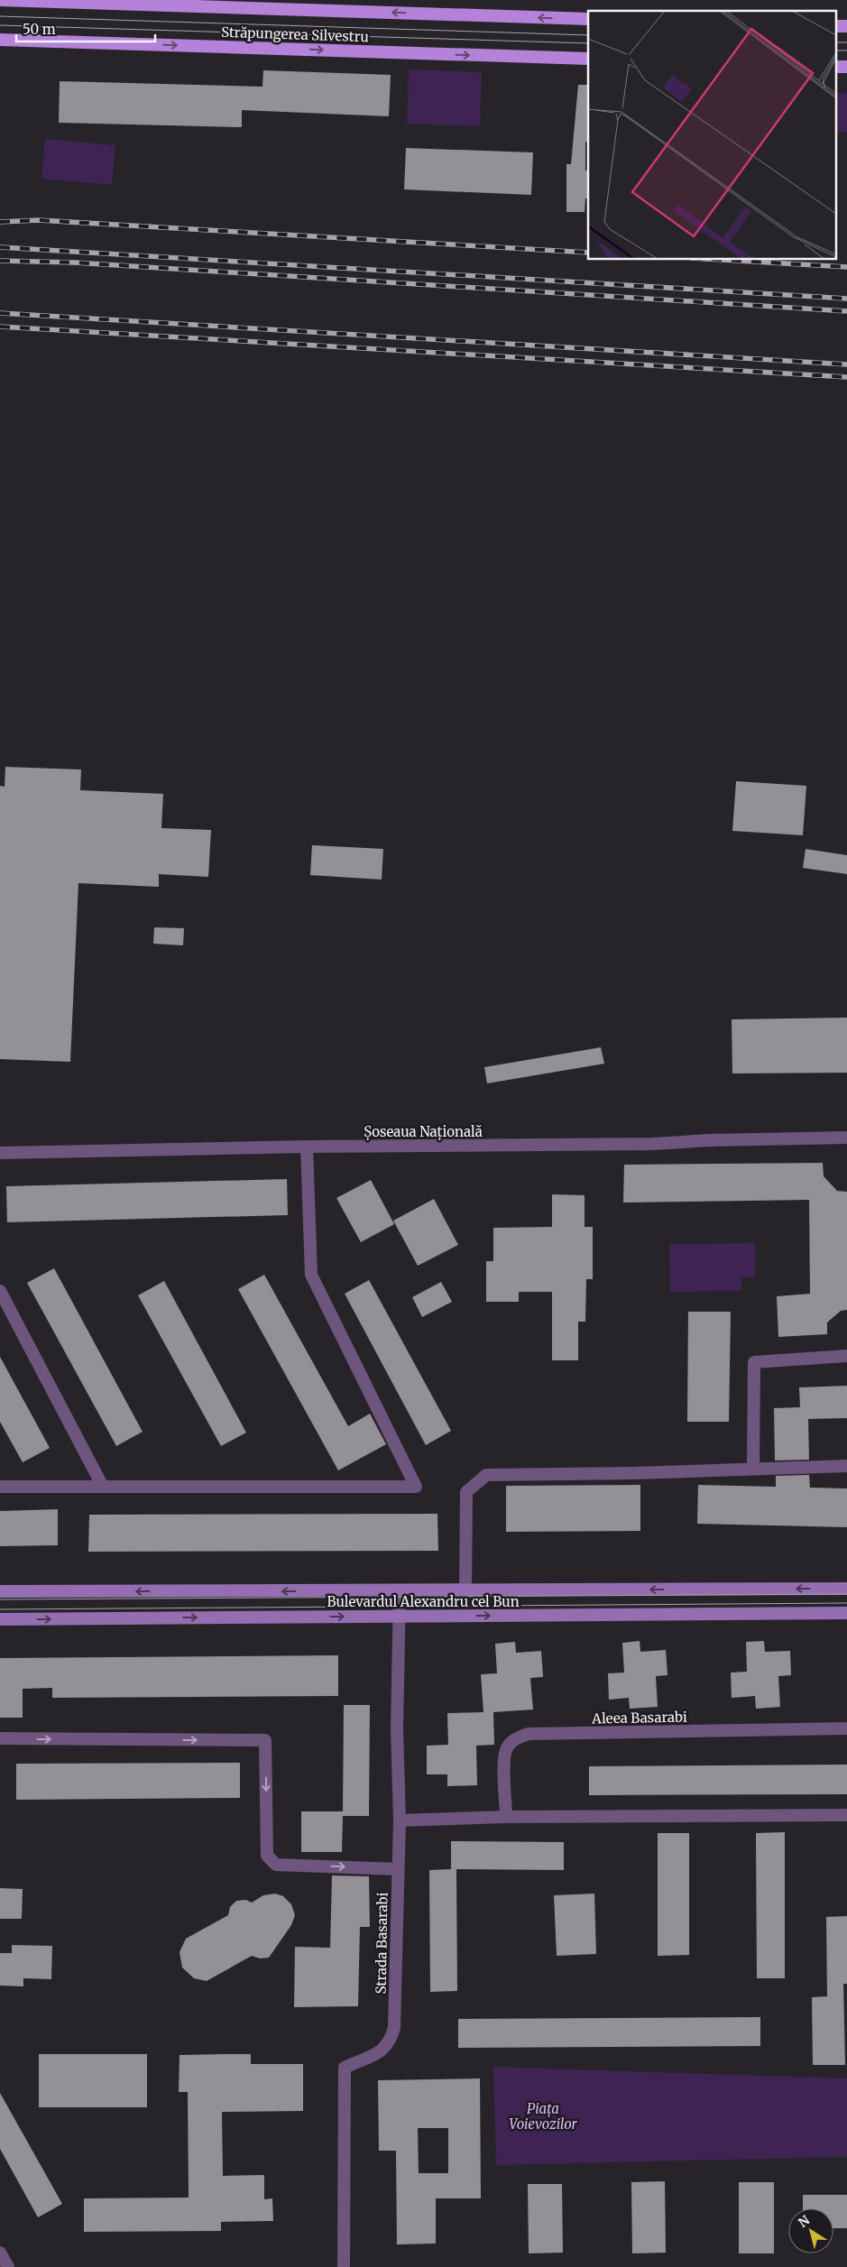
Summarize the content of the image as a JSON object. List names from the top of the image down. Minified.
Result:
{"streets":{"main road":["Străpungerea Silvestru","Bulevardul Alexandru cel Bun"],"street":["Șoseaua Națională","Aleea Basarabi","Strada Basarabi"]},"crossings":[["Bulevardul Alexandru cel Bun","Strada Basarabi"]],"parks":["Piața Voievozilor"],"scale_bar":"50 m","north":"top left"}
